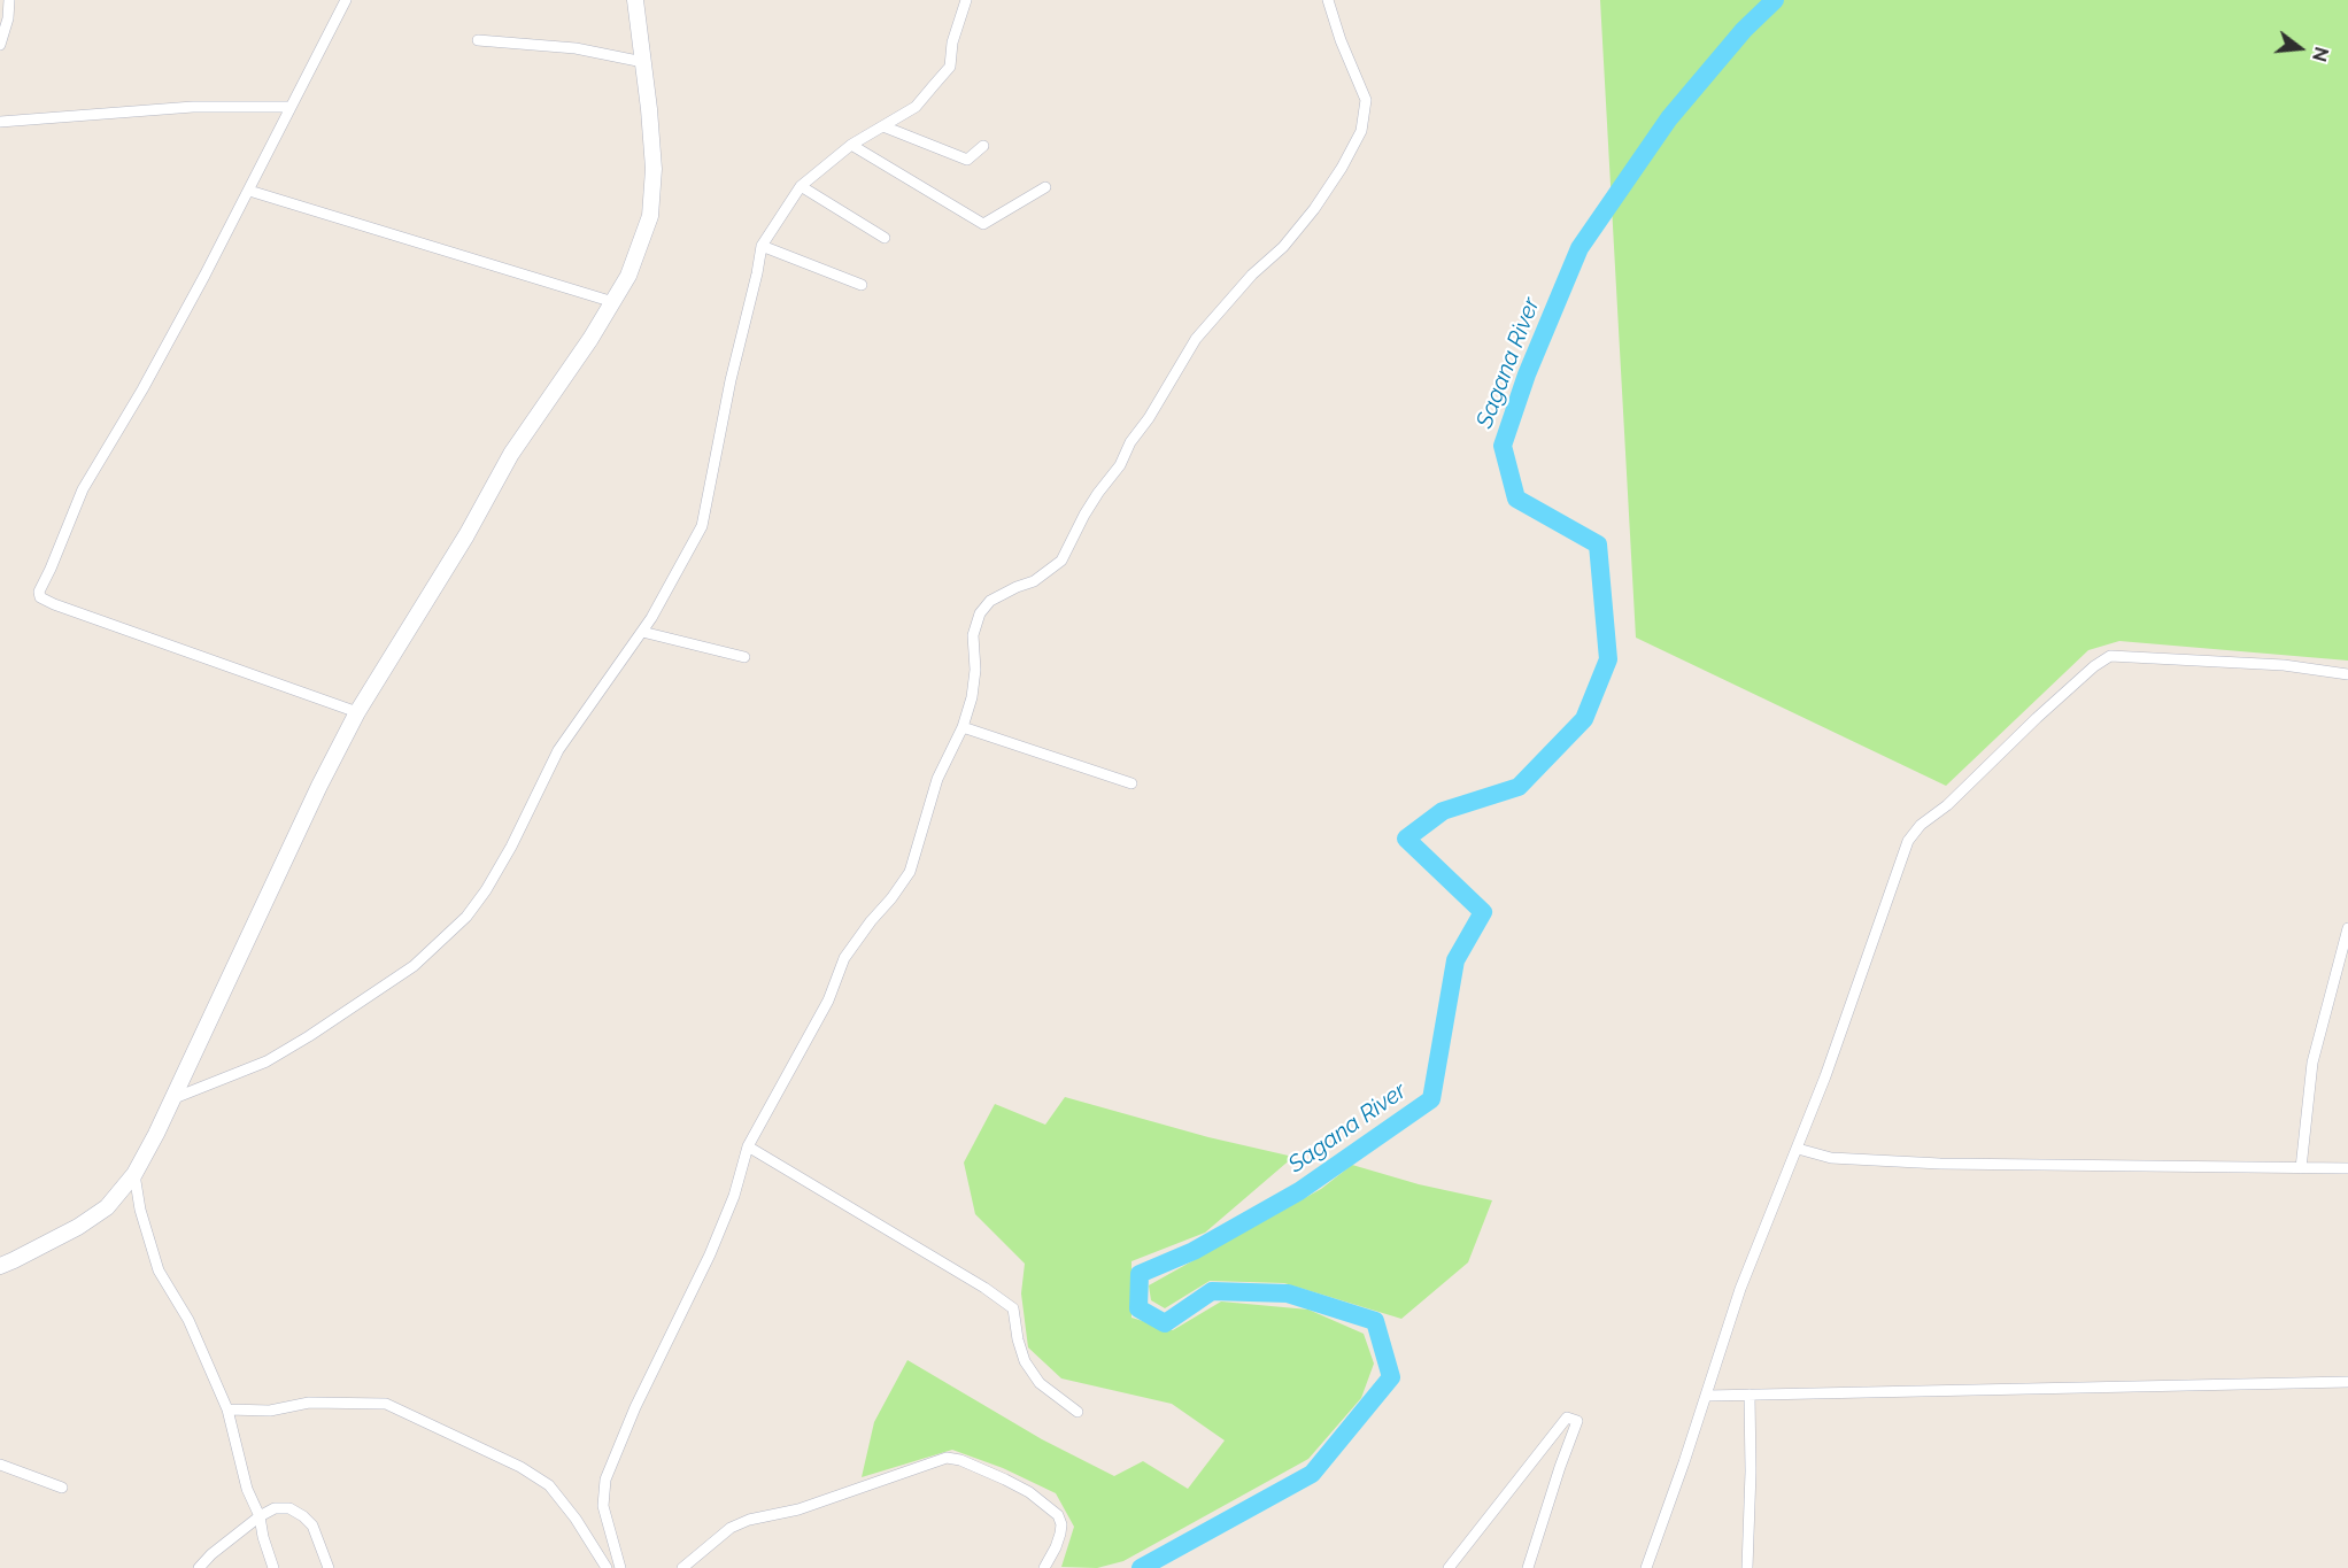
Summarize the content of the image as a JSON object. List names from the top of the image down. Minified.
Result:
{"water":["Sagana River"],"north":"right"}
